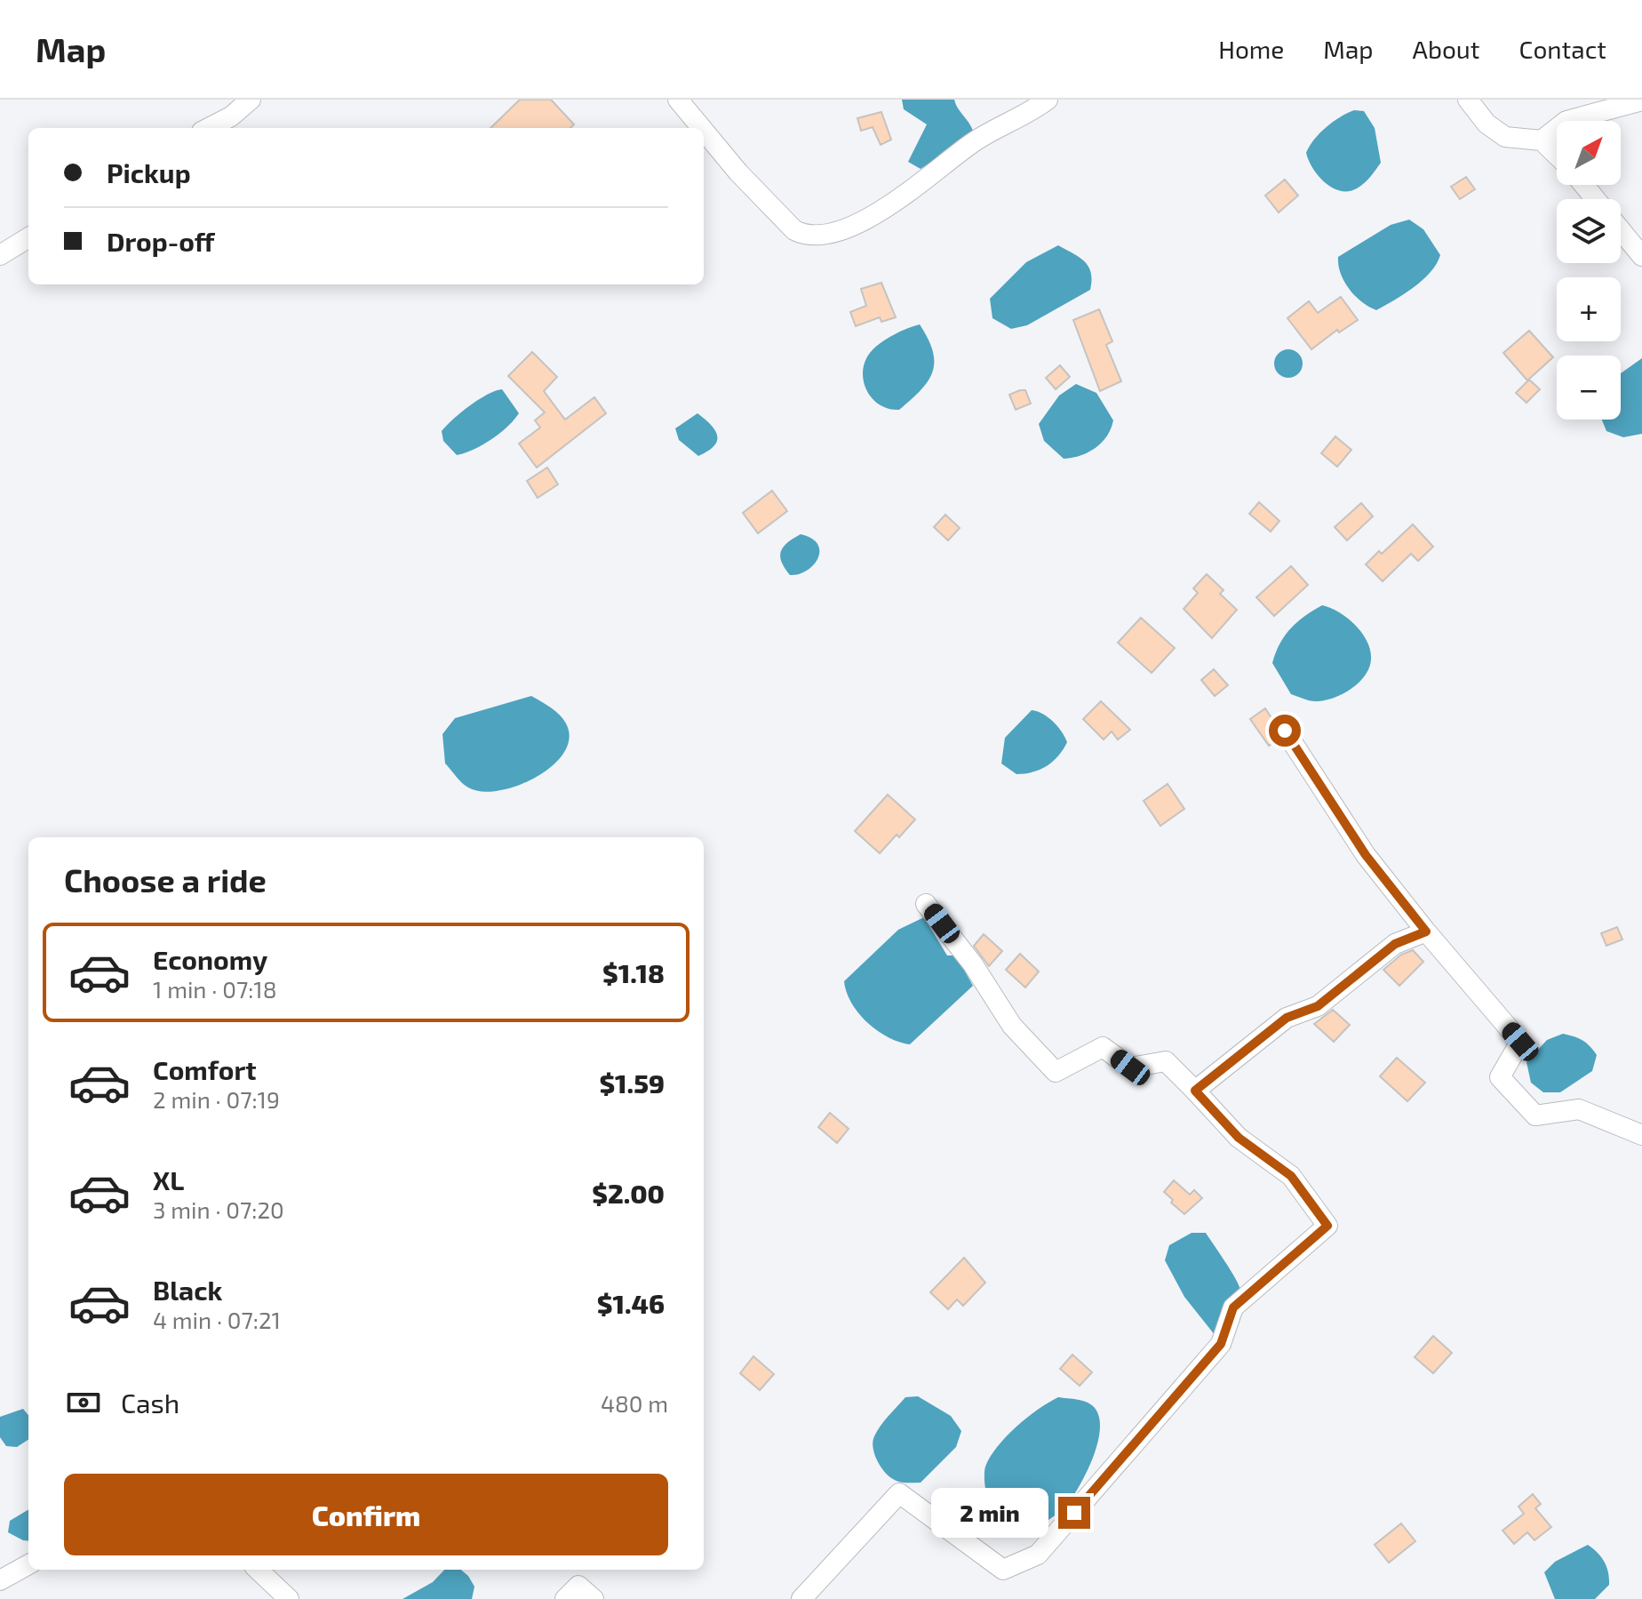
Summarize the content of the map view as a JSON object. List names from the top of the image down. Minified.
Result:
{"north":"top right","page":{"header":"Map","nav":["Home","Map","About","Contact"],"map_buttons":["+","−"],"banner":["Pickup","Drop-off"],"heading":"Choose a ride","list":[{"name":"Economy","note":"1 min · 07:18","value":"$1.18"},{"name":"Comfort","note":"2 min · 07:19","value":"$1.59"},{"name":"XL","note":"3 min · 07:20","value":"$2.00"},{"name":"Black","note":"4 min · 07:21","value":"$1.46"}],"pay":["Cash","480 m"],"buttons":"Confirm","bubble":"2 min"}}
